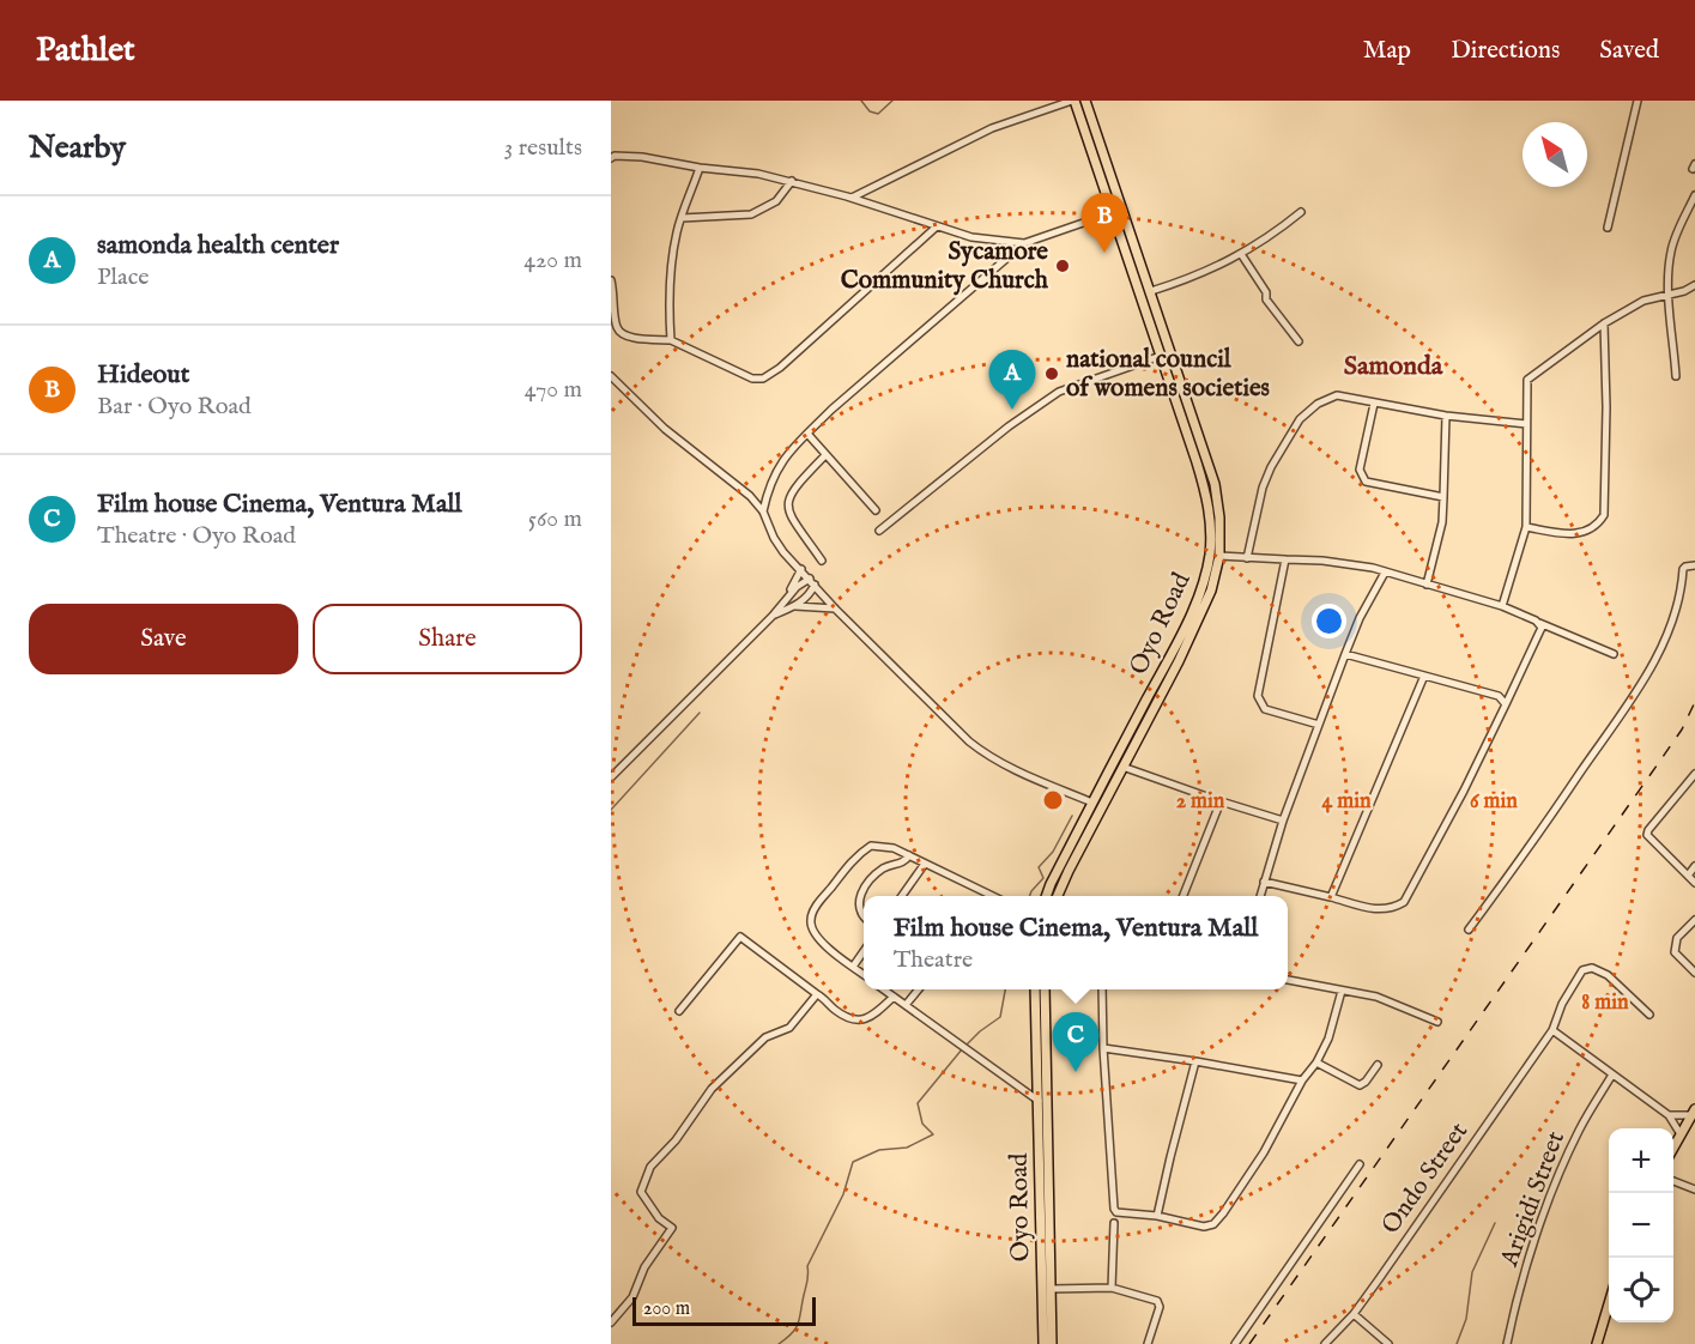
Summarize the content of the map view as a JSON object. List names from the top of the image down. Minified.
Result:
{"streets":{"main road":["Oyo Road"],"street":["Ondo Street","Arigidi Street"]},"districts":["Samonda"],"places":["Sycamore Community Church","national council of womens societies"],"scale_bar":"200 m","north":"top left","page":{"header":"Pathlet","nav":["Map","Directions","Saved"],"heading":["Nearby","3 results"],"pins":["B","A","C"],"list":[{"mark":"A","name":"samonda health center","note":"Place","value":"420 m"},{"mark":"B","name":"Hideout","note":"Bar · Oyo Road","value":"470 m"},{"mark":"C","name":"Film house Cinema, Ventura Mall","note":"Theatre · Oyo Road","value":"560 m"}],"buttons":["Save","Share"],"popup":["Film house Cinema, Ventura Mall","Theatre"],"map_buttons":["+","−"],"scale":"200 m"},"rings":["2 min","4 min","6 min","8 min"]}
